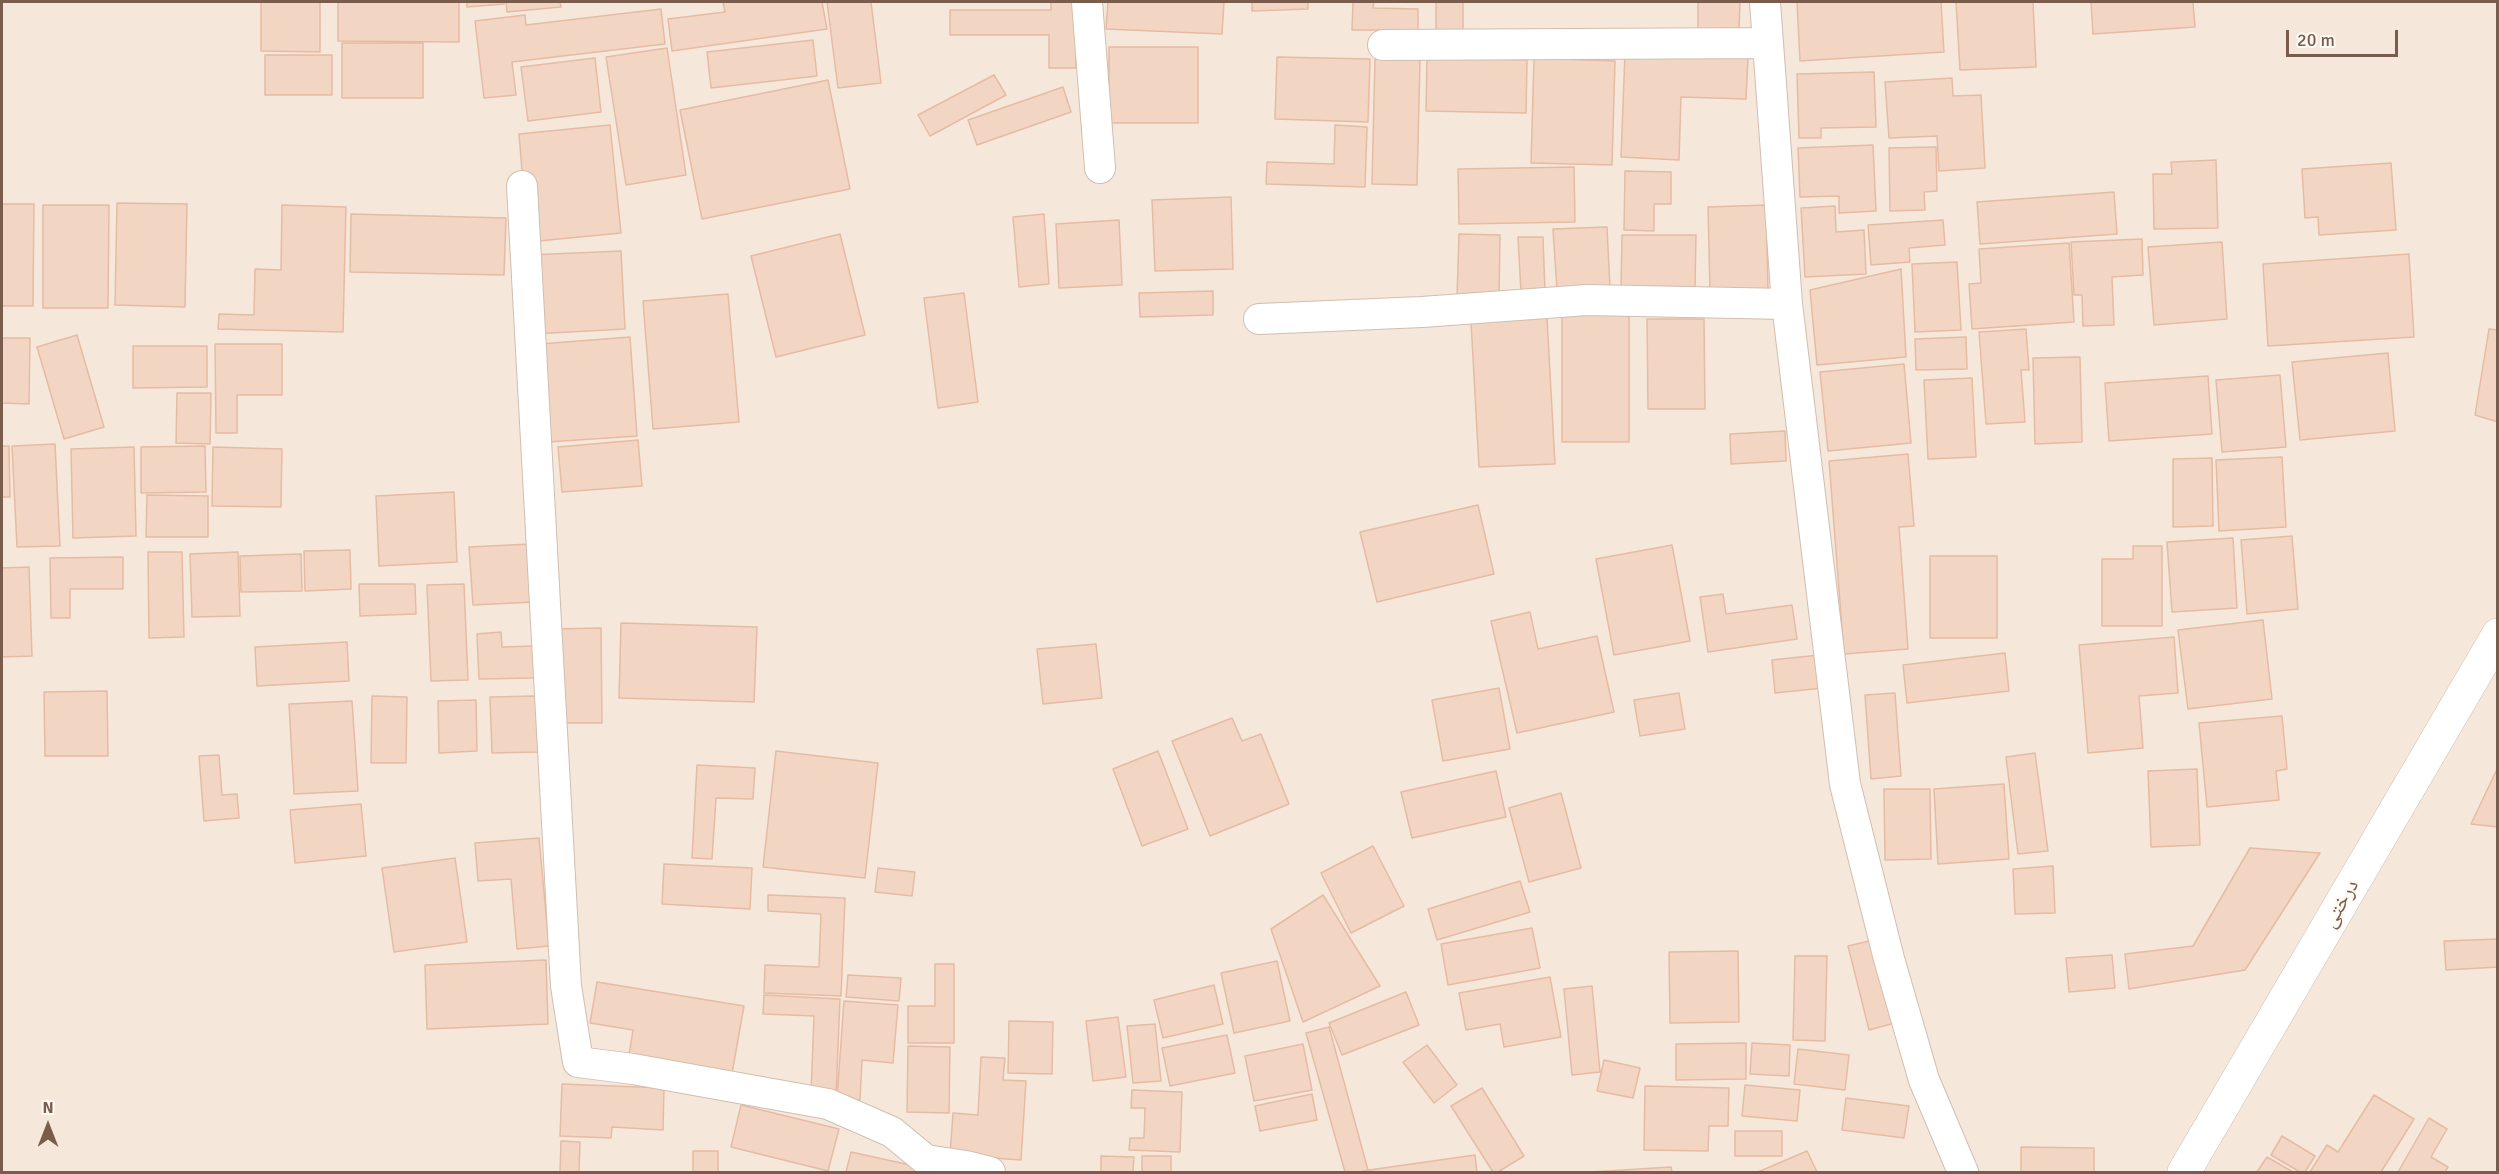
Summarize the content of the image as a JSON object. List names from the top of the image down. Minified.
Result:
{"streets":{"street":["درختی"]},"scale_bar":"20 m","north":"top"}
